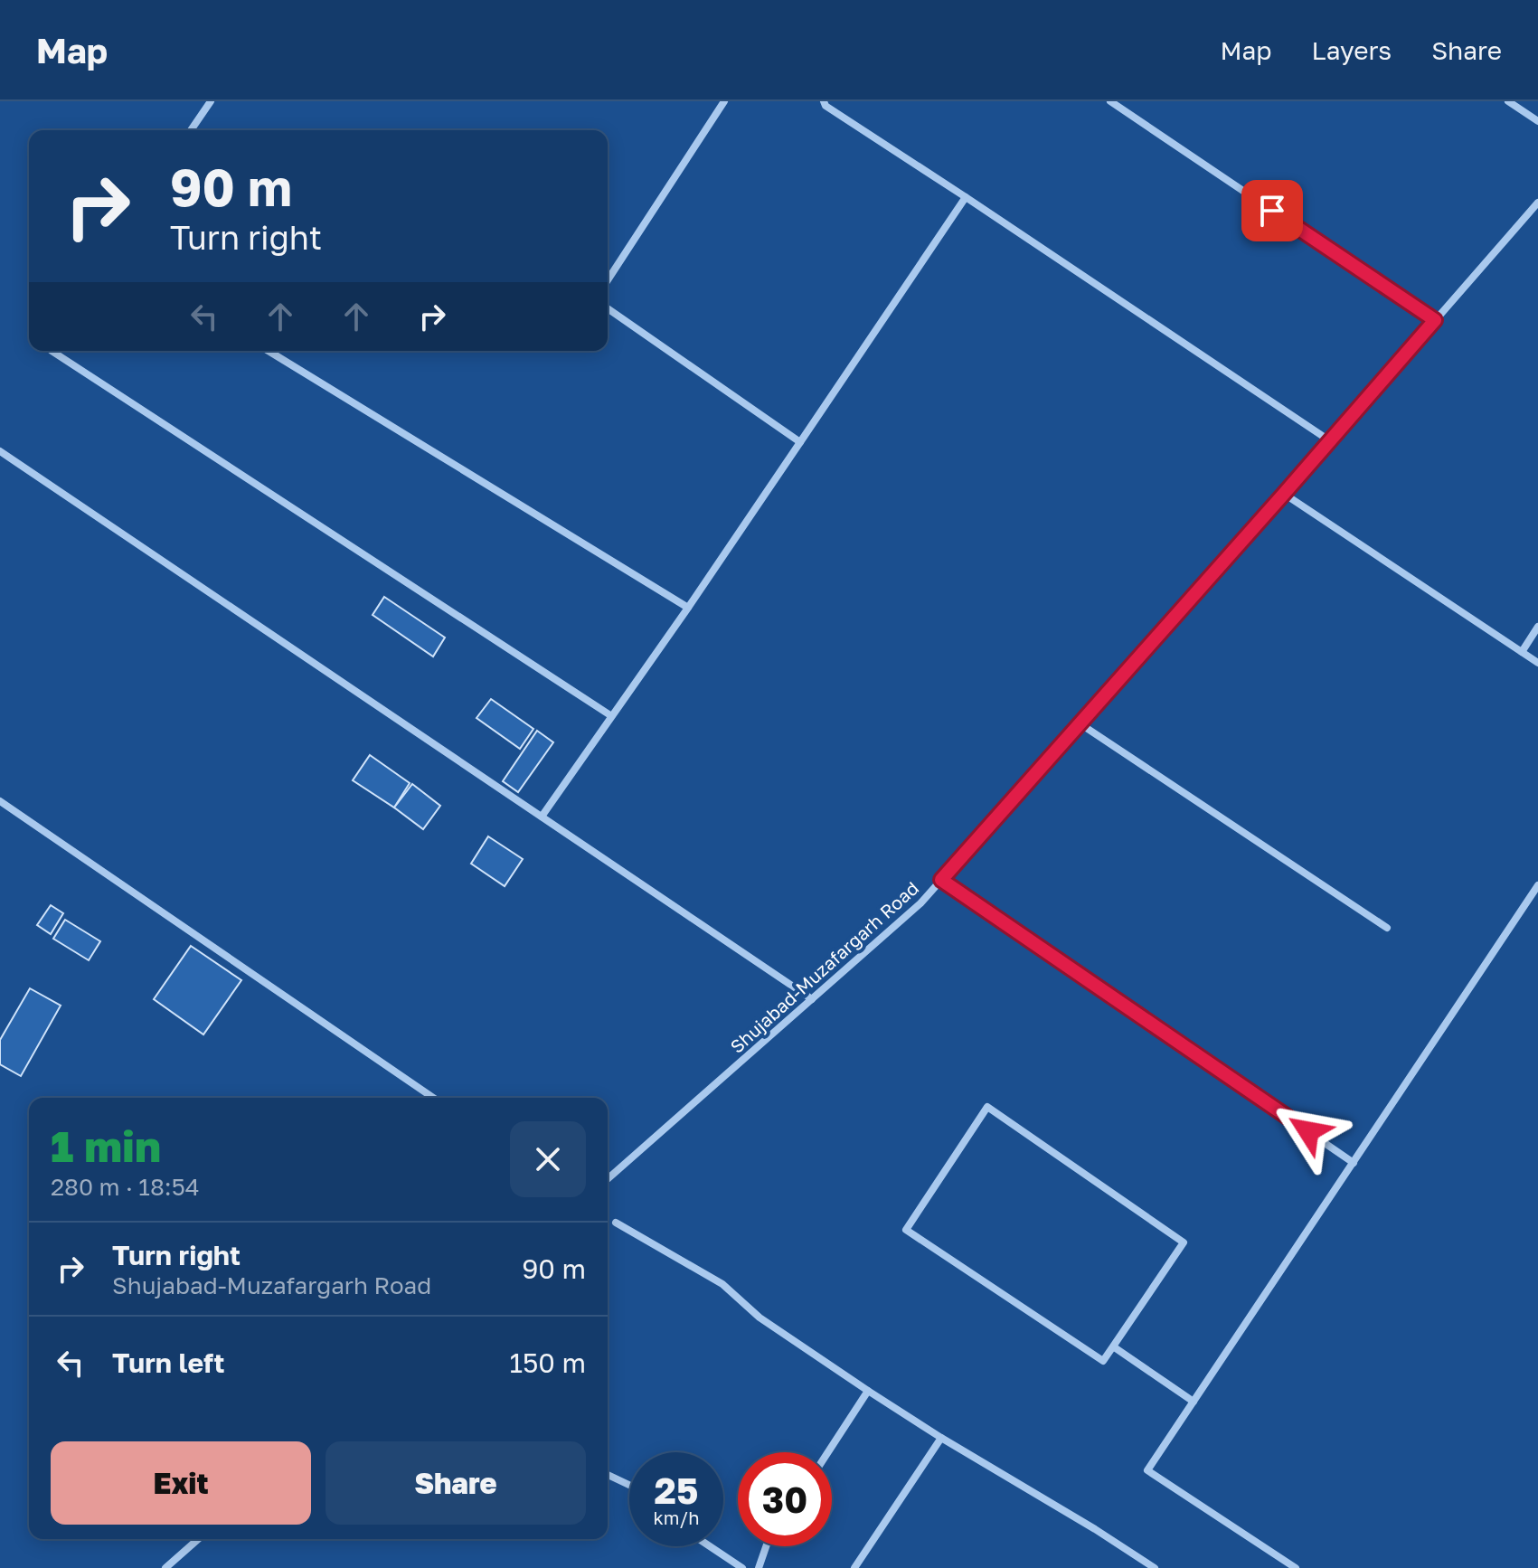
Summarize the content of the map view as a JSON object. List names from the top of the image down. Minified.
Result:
{"streets":{"street":["Shujabad-Muzafargarh Road"]},"page":{"header":"Map","nav":["Map","Layers","Share"],"turn":["90 m","Turn right"],"heading":["1 min","280 m · 18:54"],"list":[{"name":"Turn right","note":"Shujabad-Muzafargarh Road","value":"90 m"},{"name":"Turn left","value":"150 m"}],"buttons":["Exit","Share"],"speed":"25 km/h","limit":"30"}}
